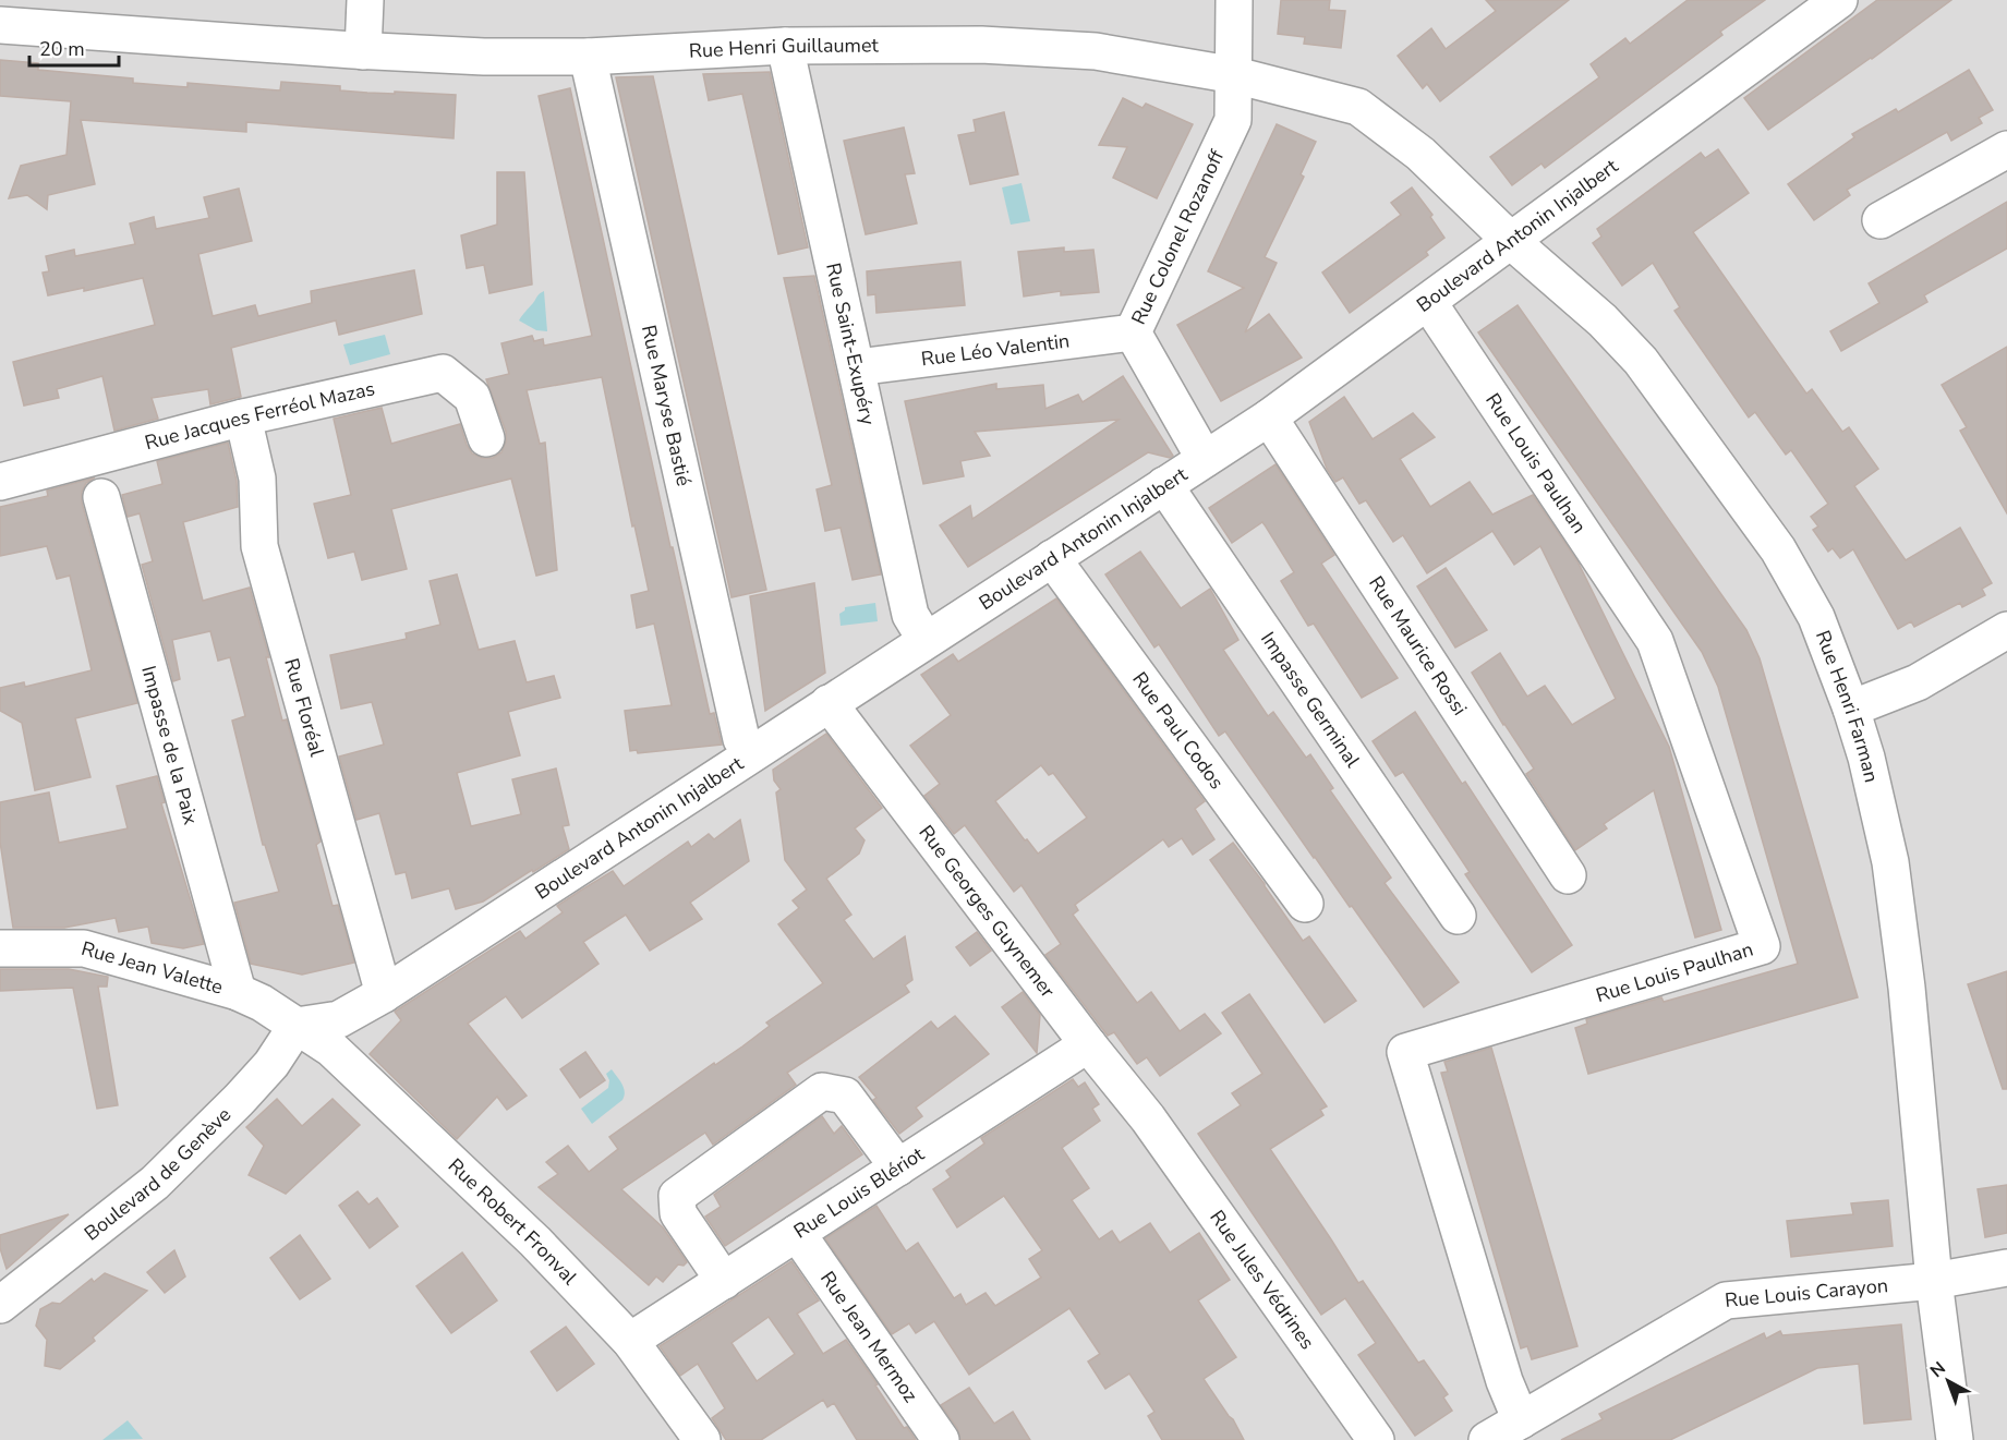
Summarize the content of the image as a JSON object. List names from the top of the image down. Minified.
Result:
{"streets":{"street":["Rue Henri Guillaumet","Boulevard Antonin Injalbert","Rue Colonel Rozanoff","Rue Saint-Exupéry","Rue Léo Valentin","Rue Maryse Bastié","Rue Jacques Ferréol Mazas","Rue Louis Paulhan","Rue Maurice Rossi","Impasse Germinal","Rue Floréal","Rue Henri Farman","Rue Paul Codos","Impasse de la Paix","Rue Georges Guynemer","Rue Jean Valette","Boulevard de Genève","Rue Louis Blériot","Rue Robert Fronval","Rue Jules Védrines","Rue Louis Carayon","Rue Jean Mermoz"]},"crossings":[["Rue Henri Guillaumet","Boulevard Antonin Injalbert"],["Rue Henri Guillaumet","Rue Colonel Rozanoff"],["Rue Henri Guillaumet","Rue Saint-Exupéry"],["Rue Henri Guillaumet","Rue Maryse Bastié"],["Rue Henri Guillaumet","Rue Henri Farman"],["Boulevard Antonin Injalbert","Rue Colonel Rozanoff"],["Boulevard Antonin Injalbert","Rue Saint-Exupéry"],["Boulevard Antonin Injalbert","Rue Maryse Bastié"],["Boulevard Antonin Injalbert","Rue Louis Paulhan"],["Boulevard Antonin Injalbert","Rue Maurice Rossi"],["Boulevard Antonin Injalbert","Impasse Germinal"],["Boulevard Antonin Injalbert","Rue Floréal"],["Boulevard Antonin Injalbert","Rue Henri Farman"],["Boulevard Antonin Injalbert","Rue Paul Codos"],["Boulevard Antonin Injalbert","Rue Georges Guynemer"],["Boulevard Antonin Injalbert","Rue Jean Valette"],["Boulevard Antonin Injalbert","Boulevard de Genève"],["Boulevard Antonin Injalbert","Rue Robert Fronval"],["Rue Colonel Rozanoff","Rue Léo Valentin"],["Rue Saint-Exupéry","Rue Léo Valentin"],["Rue Jacques Ferréol Mazas","Rue Floréal"],["Rue Louis Paulhan","Rue Louis Carayon"],["Rue Henri Farman","Rue Louis Carayon"],["Impasse de la Paix","Rue Jean Valette"],["Rue Georges Guynemer","Rue Louis Blériot"],["Rue Georges Guynemer","Rue Jules Védrines"],["Rue Jean Valette","Boulevard de Genève"],["Rue Jean Valette","Rue Robert Fronval"],["Boulevard de Genève","Rue Robert Fronval"],["Rue Louis Blériot","Rue Robert Fronval"],["Rue Louis Blériot","Rue Jean Mermoz"]],"scale_bar":"20 m","north":"top left"}
